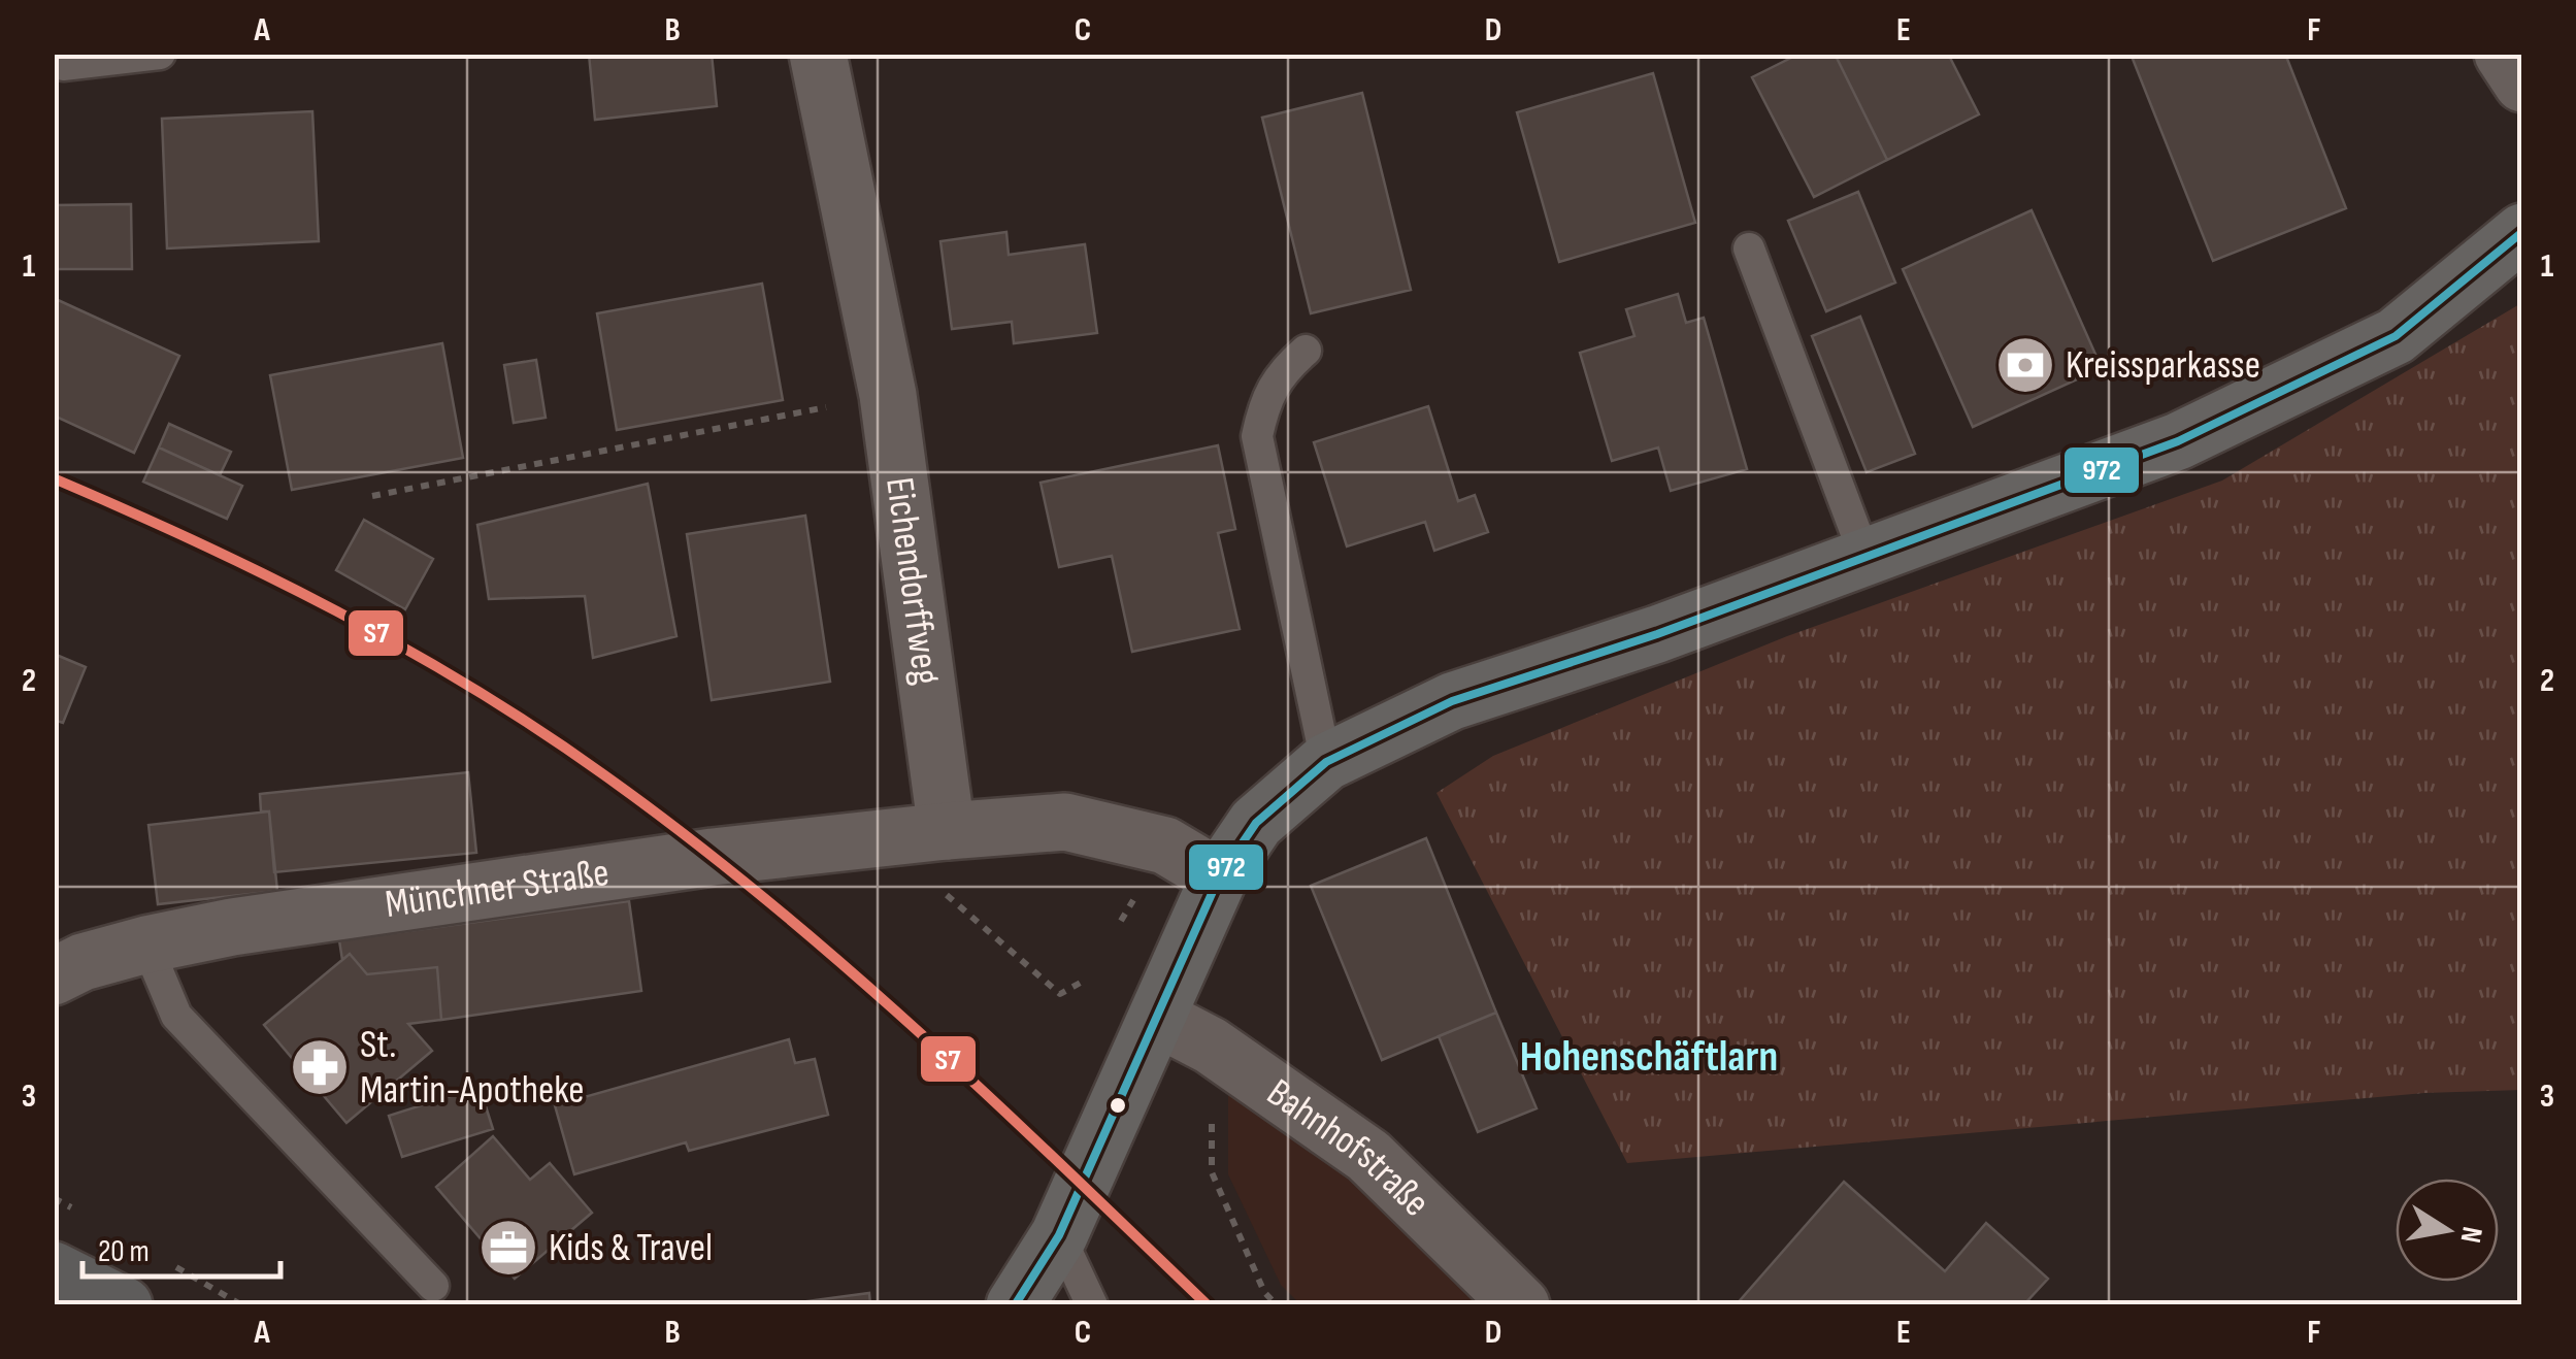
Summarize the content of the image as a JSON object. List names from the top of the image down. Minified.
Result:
{"streets":{"street":["Eichendorffweg","Münchner Straße","Bahnhofstraße"]},"crossings":[["Eichendorffweg","Münchner Straße"]],"districts":["Hohenschäftlarn"],"places":{"bank":["Kreissparkasse"],"pharmacy":["St. Martin-Apotheke"],"office":["Kids & Travel"]},"lines":["transit line 972","transit line S7"],"scale_bar":"20 m","north":"right","grid":{"columns":["A","B","C","D","E","F"],"rows":["1","2","3"]}}
